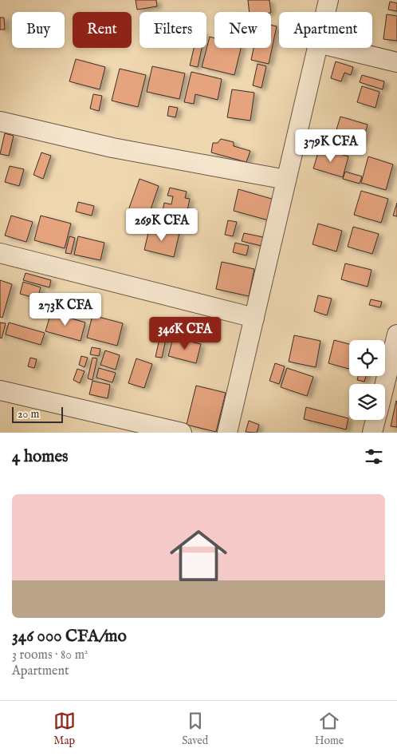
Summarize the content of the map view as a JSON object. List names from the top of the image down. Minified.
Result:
{"scale_bar":"20 m","page":{"chip":["Buy","Rent","Filters","New","Apartment"],"price":["379K CFA","269K CFA","273K CFA","346K CFA"],"scale":"20 m","heading":"4 homes","list":[{"name":"346 000 CFA/mo","note":"3 rooms · 80 m² · Apartment"}],"tabs":["Map","Saved","Home"]}}
